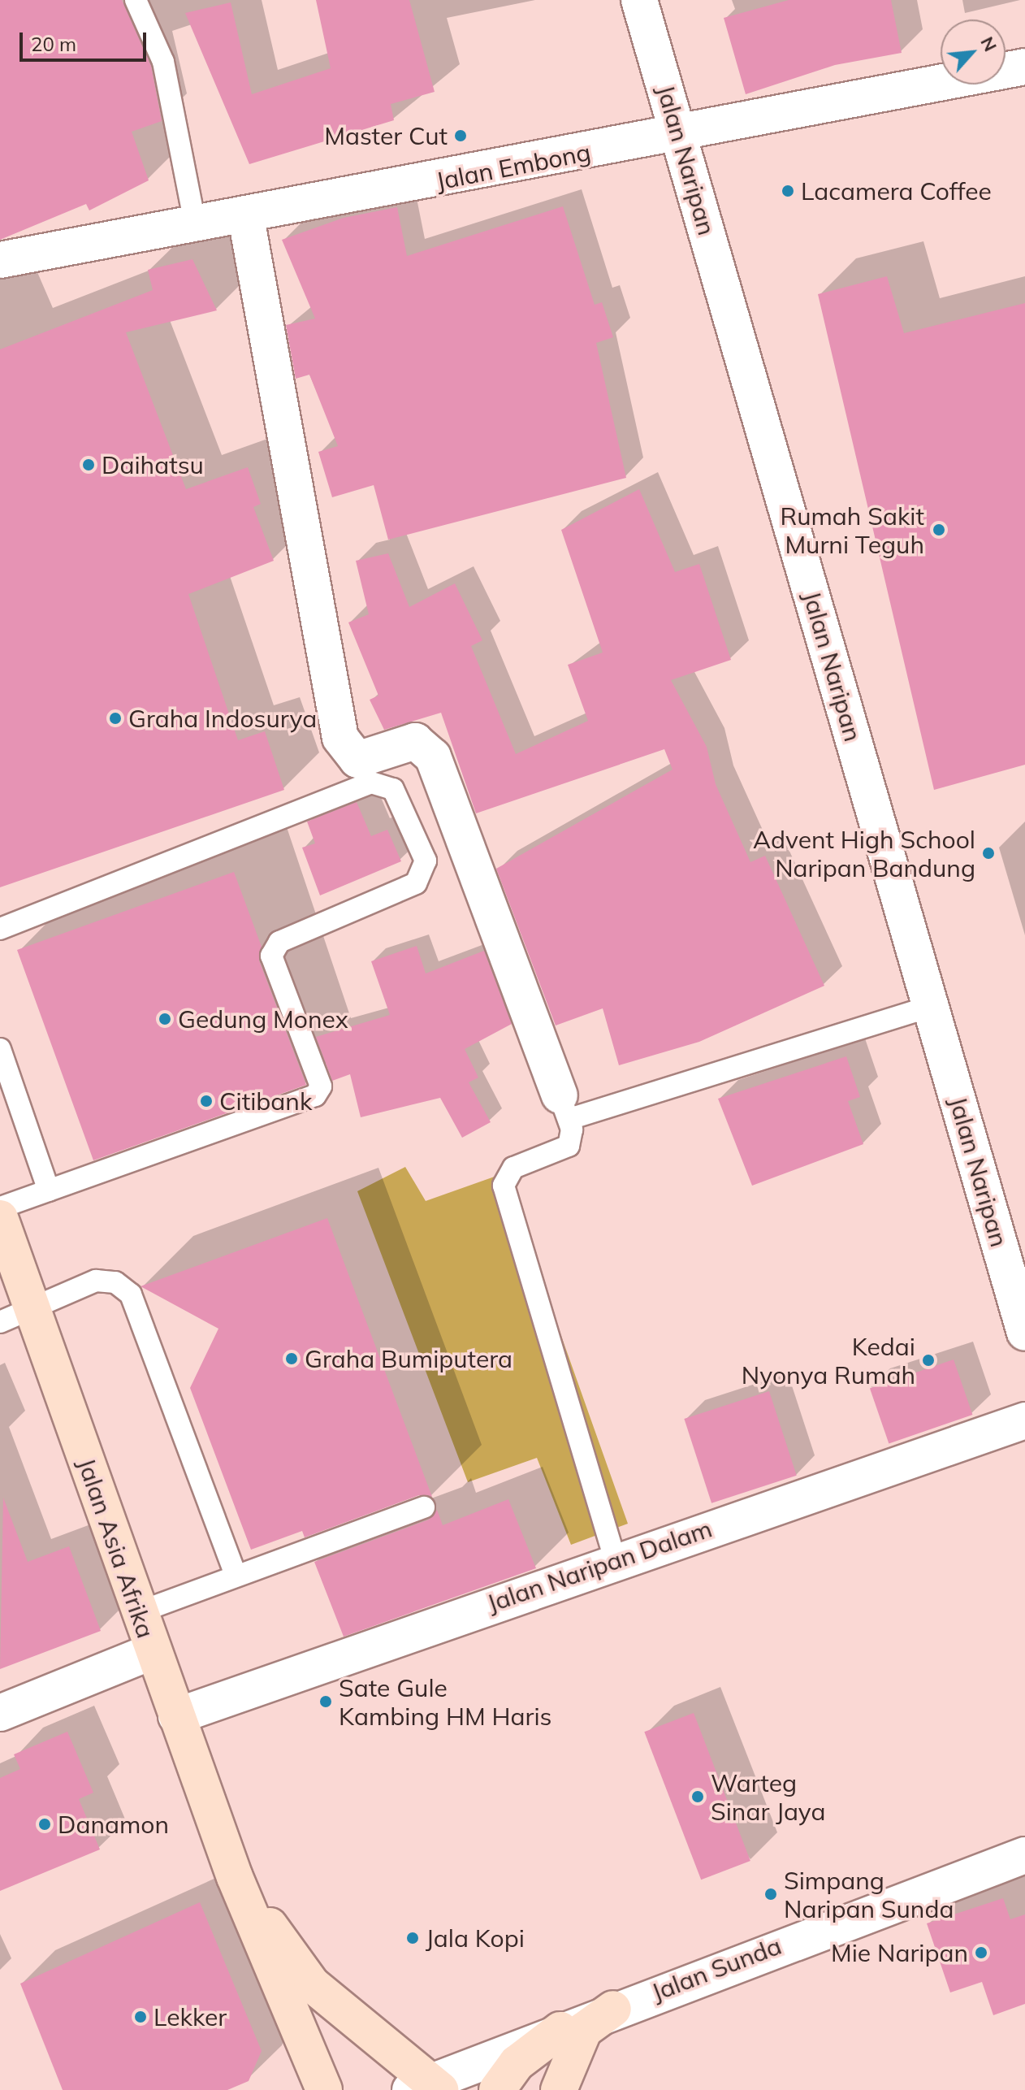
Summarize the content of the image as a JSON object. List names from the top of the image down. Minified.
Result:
{"streets":{"main road":["Jalan Asia Afrika"],"street":["Jalan Naripan","Jalan Embong","Jalan Naripan Dalam","Jalan Sunda"]},"crossings":[["Jalan Naripan","Jalan Embong"],["Jalan Asia Afrika","Jalan Naripan Dalam"]],"places":["Master Cut","Lacamera Coffee","Daihatsu","Rumah Sakit Murni Teguh","Graha Indosurya","Advent High School Naripan Bandung","Gedung Monex","Citibank","Graha Bumiputera","Kedai Nyonya Rumah","Sate Gule Kambing HM Haris","Warteg Sinar Jaya","Danamon","Simpang Naripan Sunda","Jala Kopi","Mie Naripan","Lekker"],"scale_bar":"20 m","north":"top right"}
